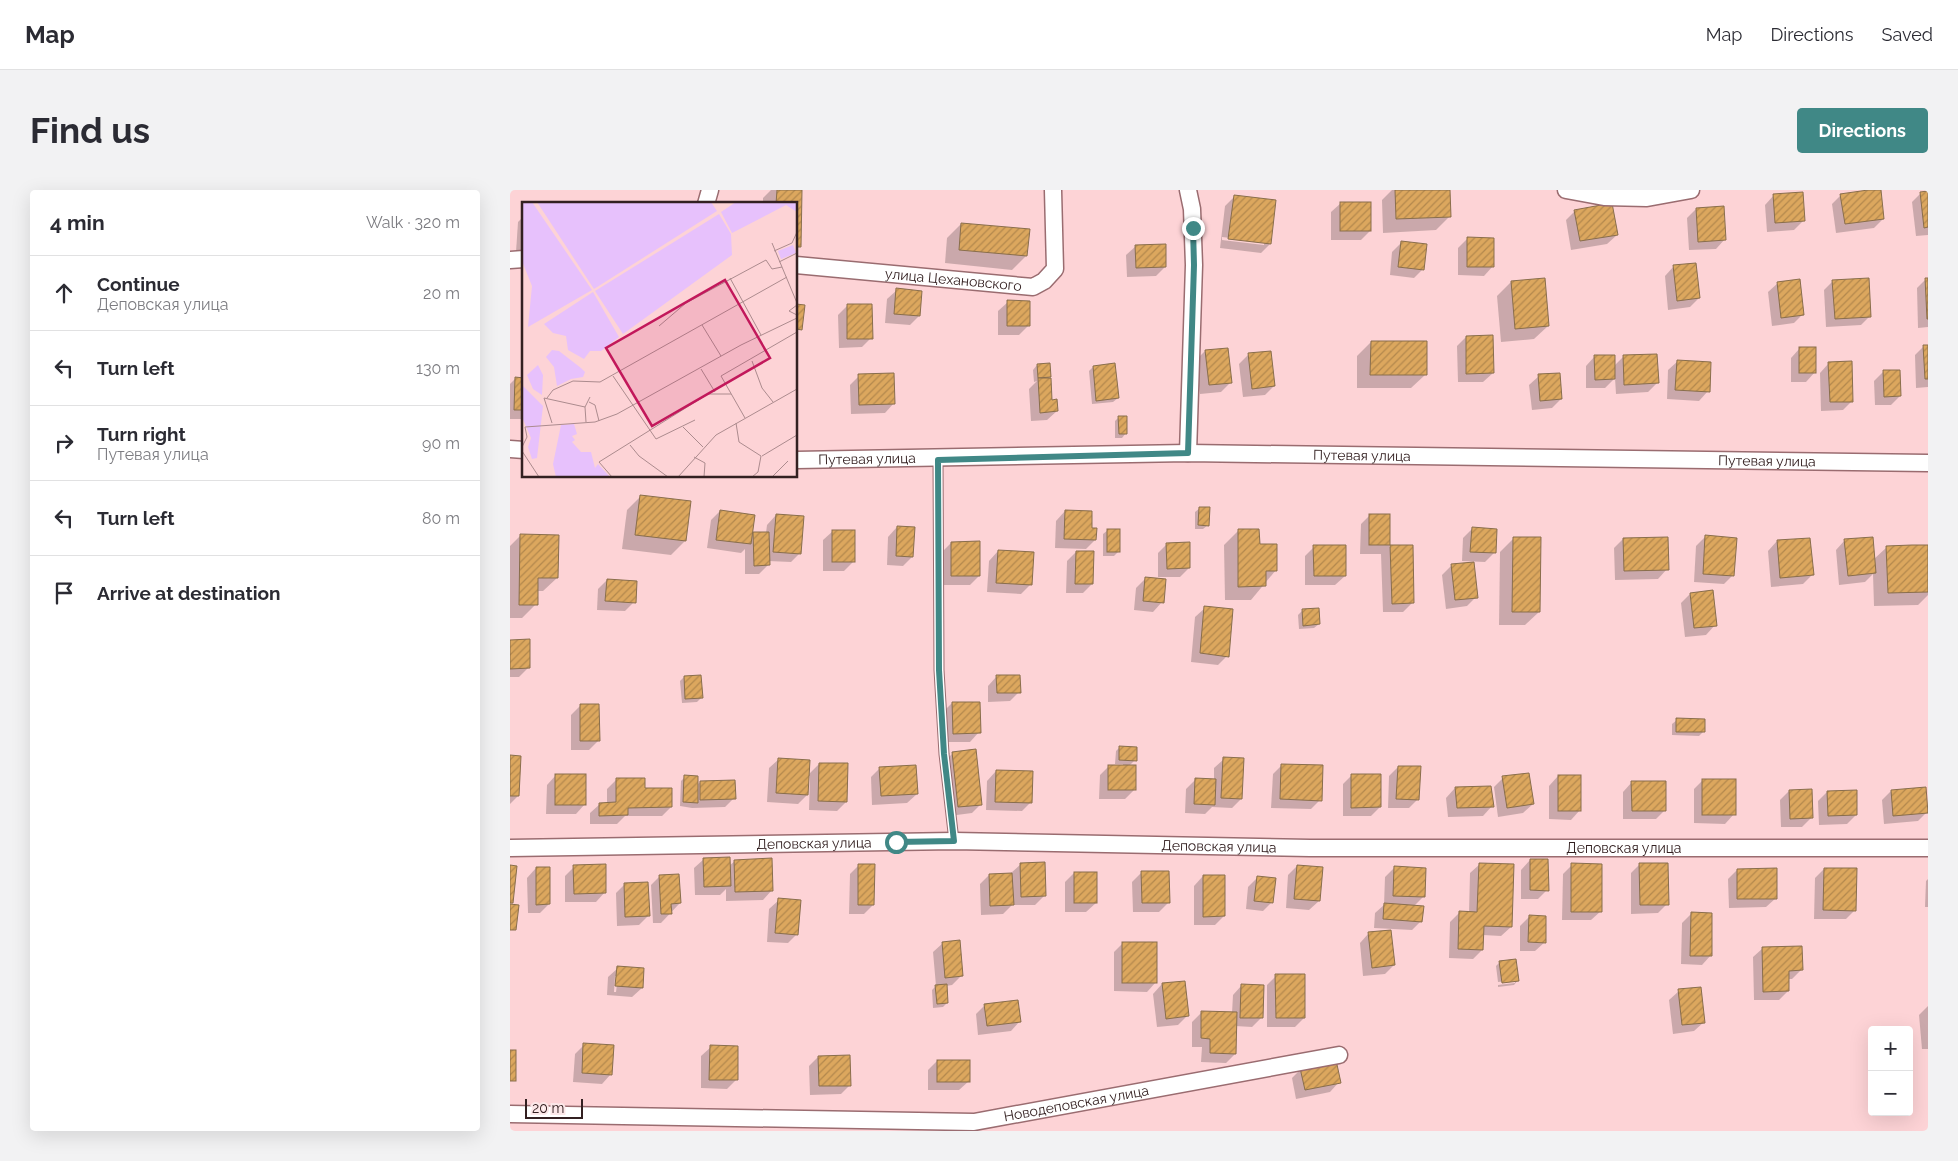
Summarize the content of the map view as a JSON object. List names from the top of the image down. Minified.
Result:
{"streets":{"street":["улица Цехановского","Путевая улица","Деповская улица","Новодеповская улица"]},"scale_bar":"20 m","page":{"header":"Map","nav":["Map","Directions","Saved"],"buttons":"Directions","title":"Find us","heading":["4 min","Walk · 320 m"],"list":[["Continue","Деповская улица","20 m"],["Turn left","130 m"],["Turn right","Путевая улица","90 m"],["Turn left","80 m"],"Arrive at destination"],"map_buttons":["+","−"],"scale":"20 m"}}
